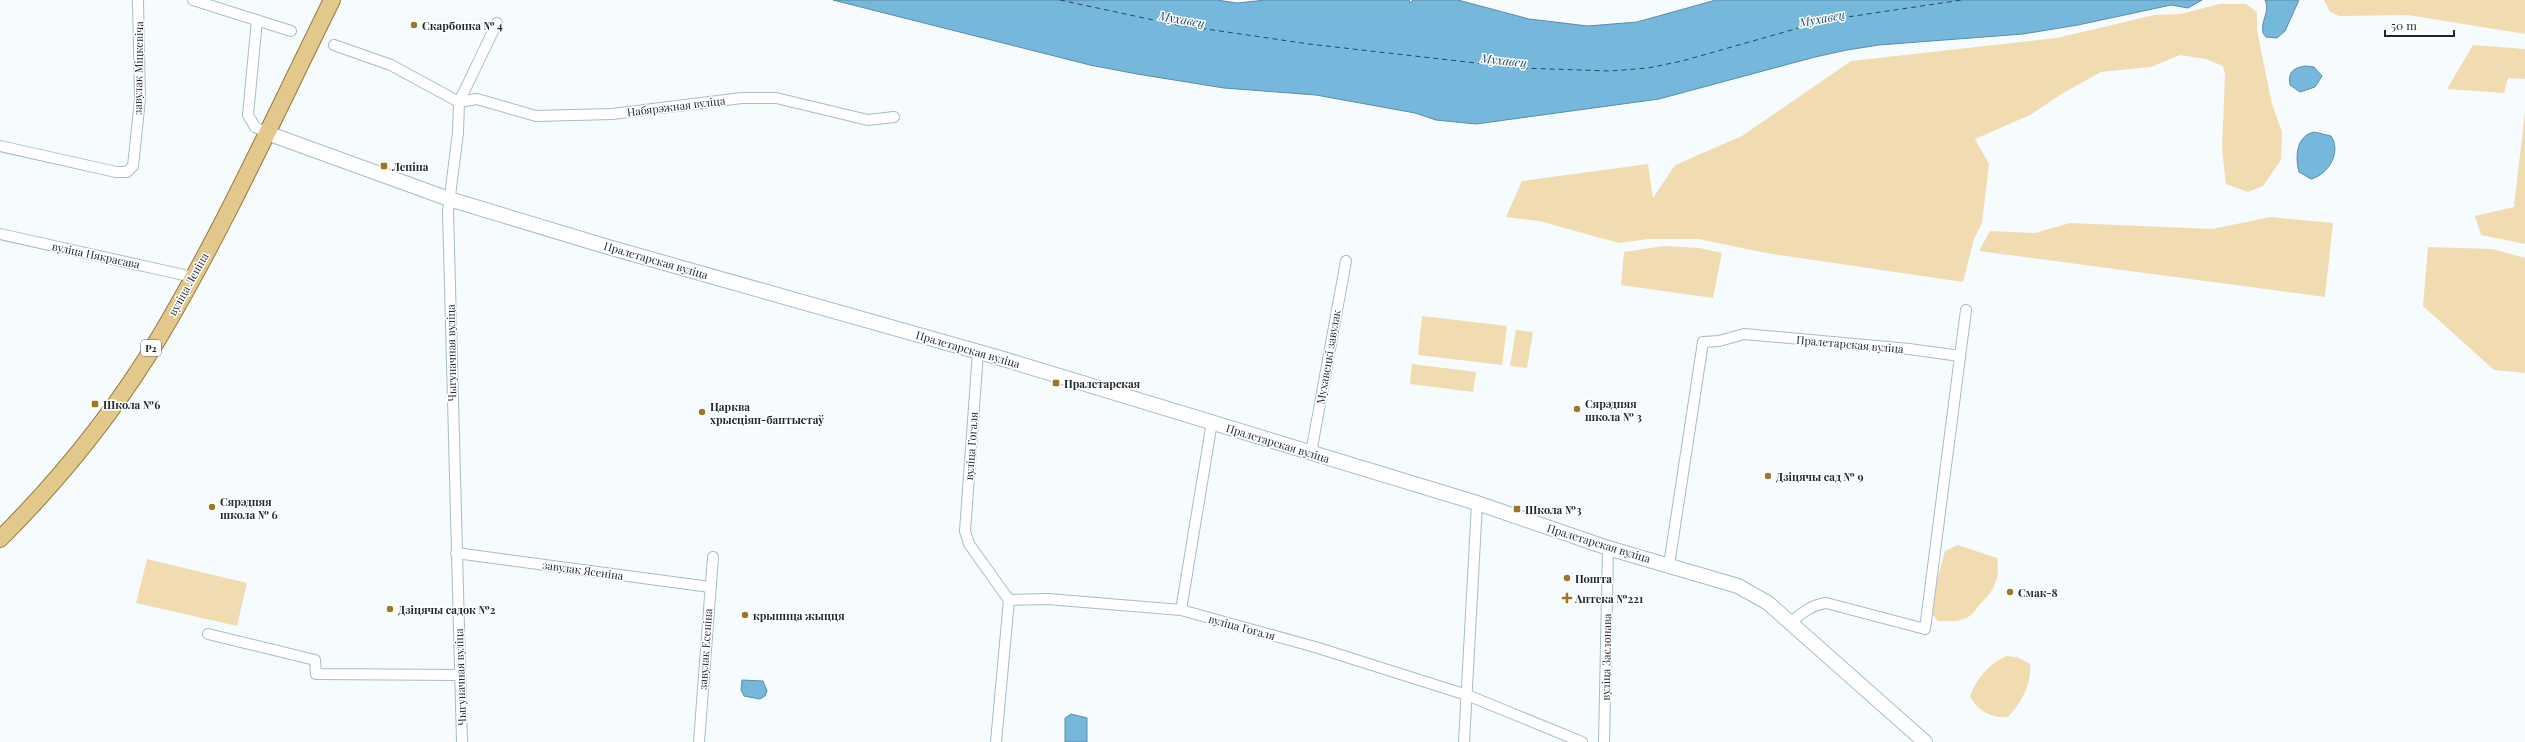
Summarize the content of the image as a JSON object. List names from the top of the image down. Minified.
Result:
{"streets":{"main road":["Пралетарская вуліца","вуліца Леніна","Р2"],"street":["завулак Міцкевіча","Набярэжная вуліца","вуліца Някрасава","Чыгуначная вуліца","Мухавецкі завулак","вуліца Гогаля","завулак Ясеніна","завулак Есеніна","вуліца Заслонава"]},"crossings":[["Набярэжная вуліца","Чыгуначная вуліца"],["вуліца Някрасава","вуліца Леніна"],["Пралетарская вуліца","вуліца Леніна"],["Пралетарская вуліца","Чыгуначная вуліца"],["Пралетарская вуліца","Мухавецкі завулак"],["Пралетарская вуліца","вуліца Гогаля"],["Пралетарская вуліца","вуліца Заслонава"],["Чыгуначная вуліца","завулак Ясеніна"],["завулак Ясеніна","завулак Есеніна"]],"water":["Мухавец"],"places":{"other":["Скарбонка № 4","Сярэдняя школа № 3","Царква хрысціян-баптыстаў","Дзіцячы сад № 9","Сярэдняя школа № 6","Пошта","Смак-8","Дзіцячы садок №2","крыница жыцця"],"transit":["Леніна","Пралетарская","Школа №6","Школа №3"],"health":["Аптека №221"]},"scale_bar":"50 m"}
